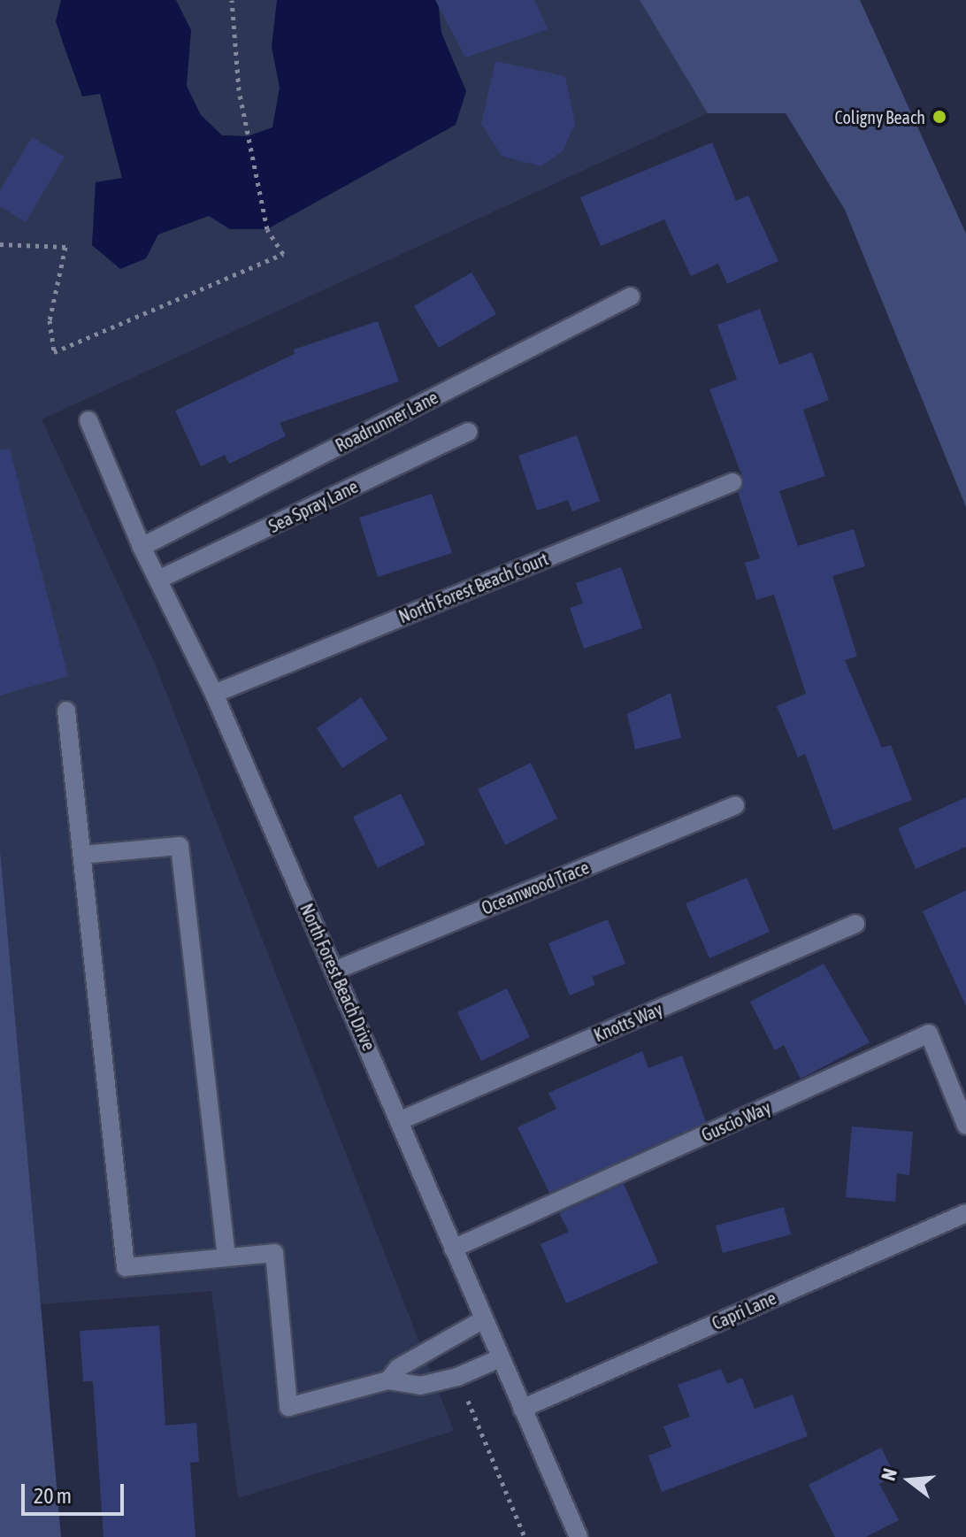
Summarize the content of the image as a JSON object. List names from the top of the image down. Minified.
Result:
{"streets":{"street":["Roadrunner Lane","Sea Spray Lane","North Forest Beach Court","Oceanwood Trace","North Forest Beach Drive","Knotts Way","Guscio Way","Capri Lane"]},"crossings":[["Roadrunner Lane","North Forest Beach Drive"],["Sea Spray Lane","North Forest Beach Drive"],["North Forest Beach Court","North Forest Beach Drive"],["Oceanwood Trace","North Forest Beach Drive"],["North Forest Beach Drive","Knotts Way"],["North Forest Beach Drive","Guscio Way"],["North Forest Beach Drive","Capri Lane"]],"places":["Coligny Beach"],"scale_bar":"20 m","north":"left"}
